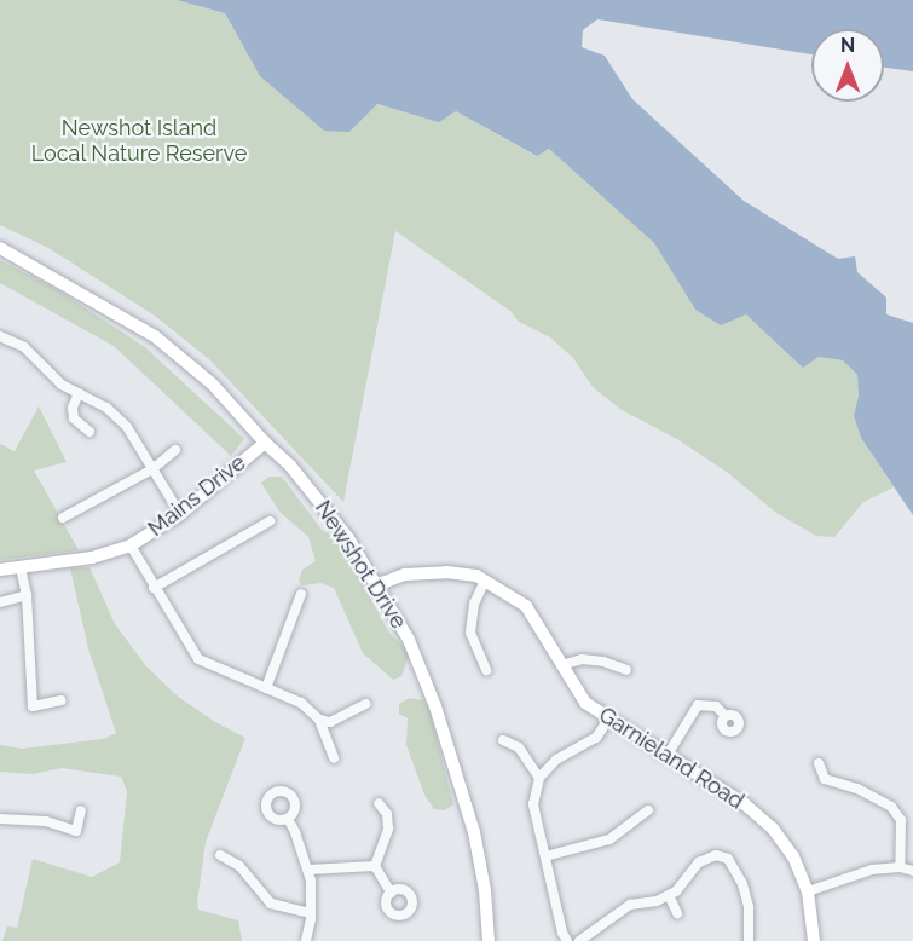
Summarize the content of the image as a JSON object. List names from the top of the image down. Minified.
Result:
{"streets":{"street":["Mains Drive","Newshot Drive","Garnieland Road"]},"crossings":[["Mains Drive","Newshot Drive"],["Newshot Drive","Garnieland Road"]],"parks":["Newshot Island Local Nature Reserve"],"north":"top"}
